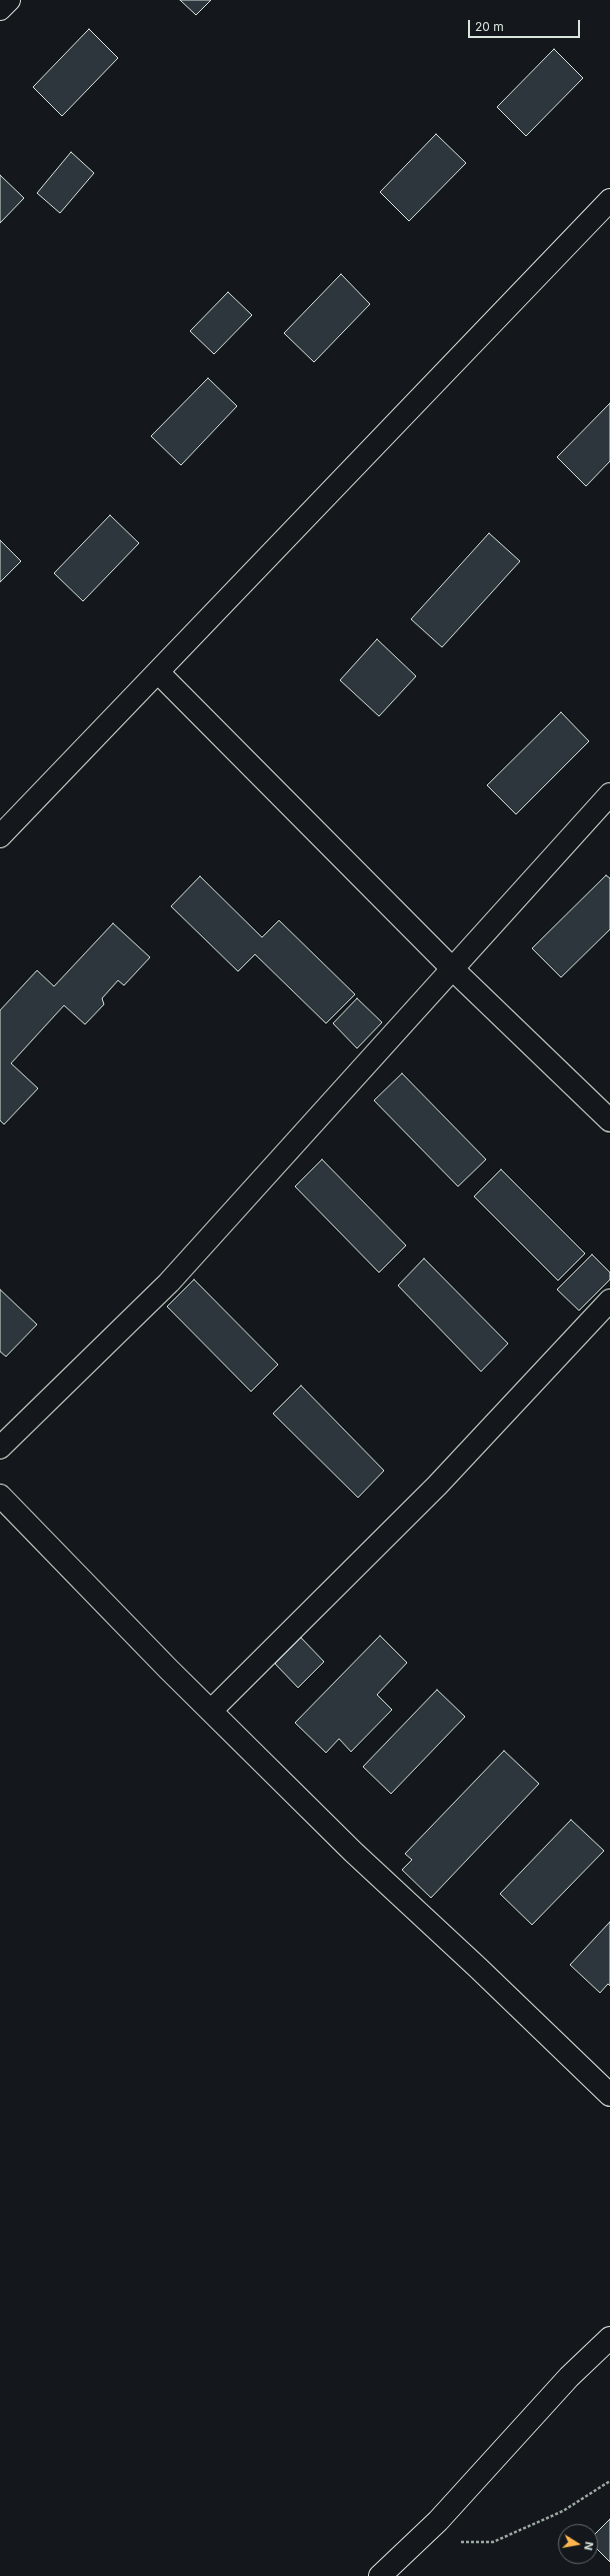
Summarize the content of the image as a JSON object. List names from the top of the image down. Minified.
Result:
{"scale_bar":"20 m","north":"right"}
